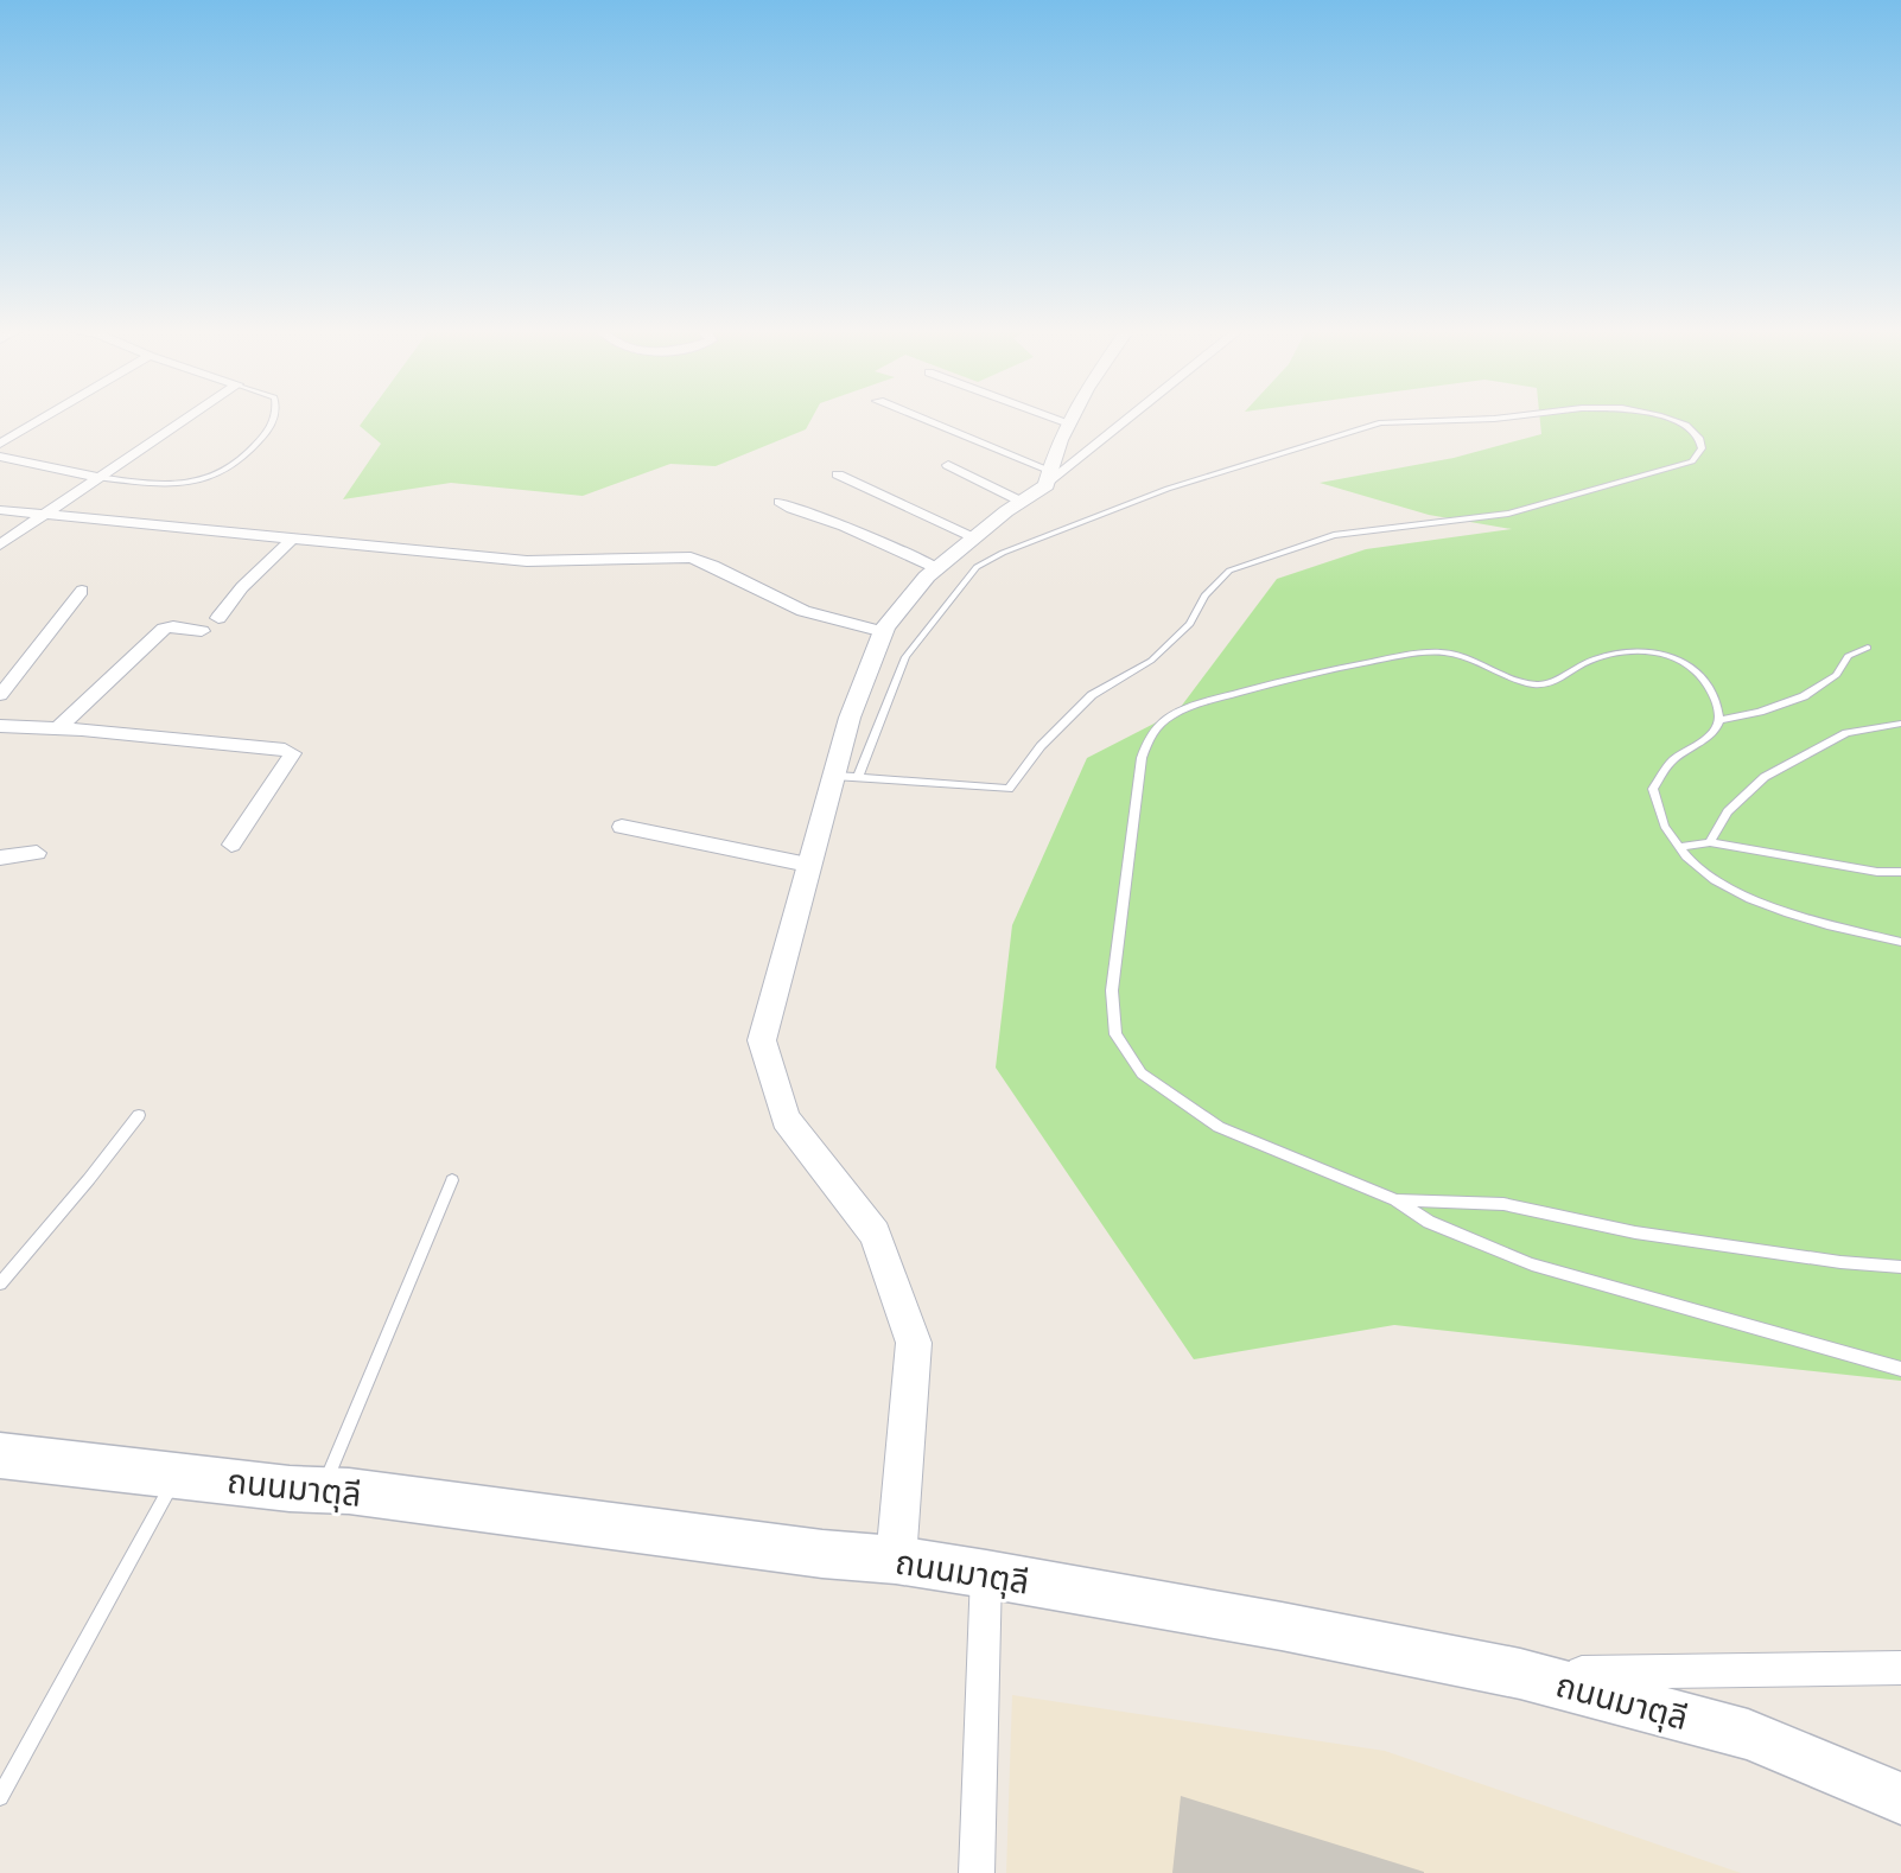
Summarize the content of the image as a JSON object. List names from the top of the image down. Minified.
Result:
{"streets":{"main road":["ถนนมาตุลี"]}}
